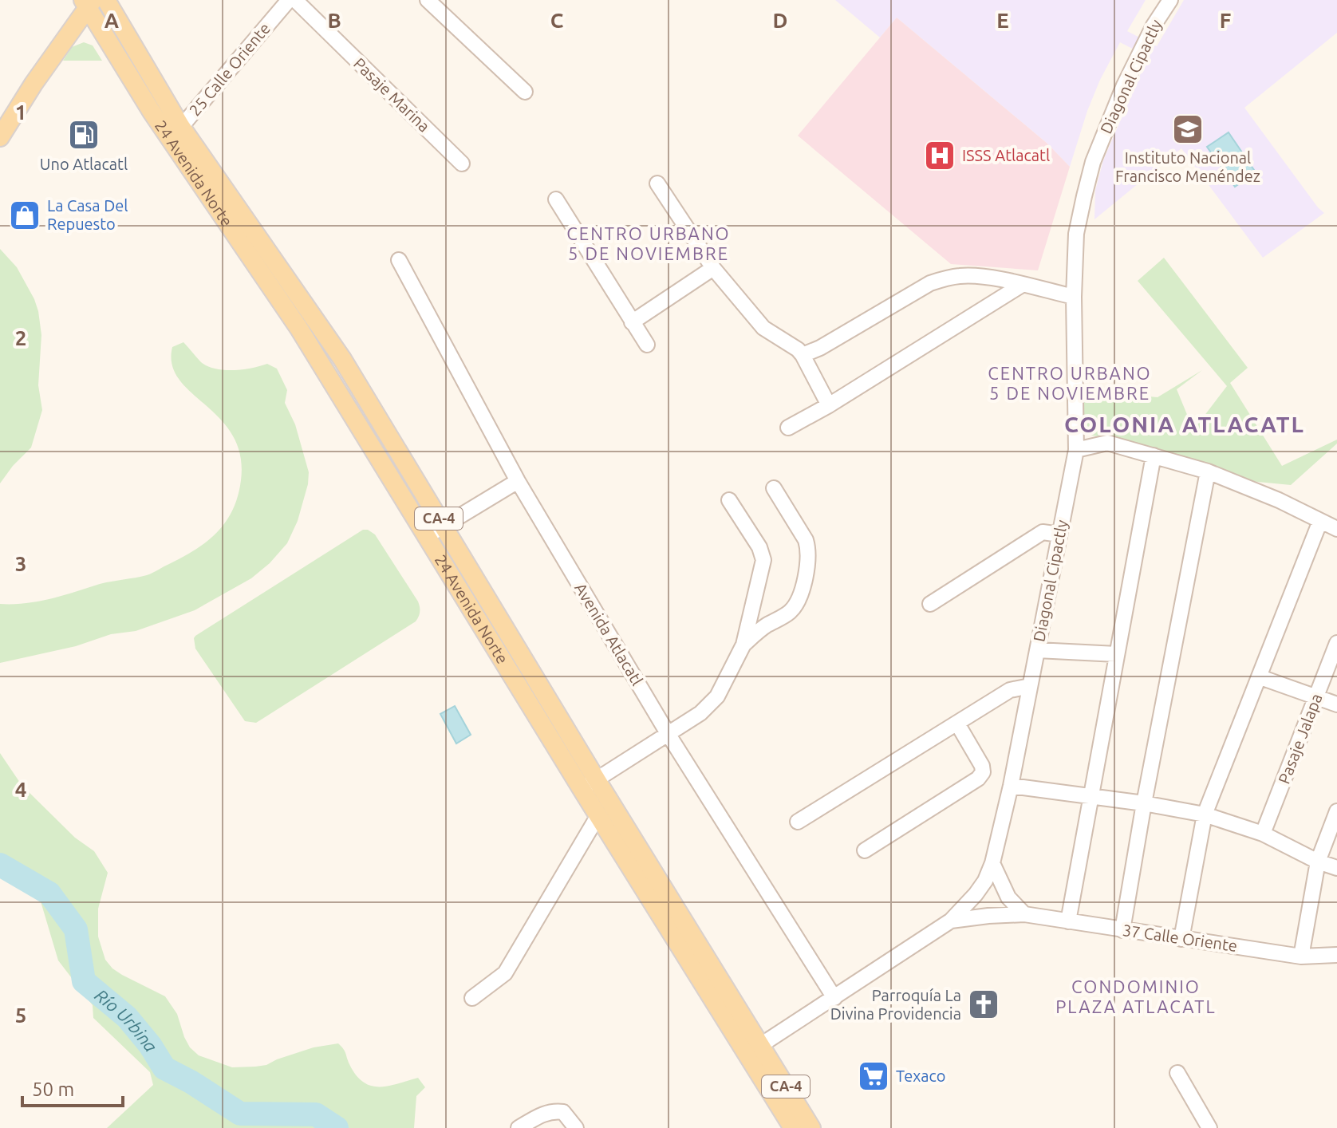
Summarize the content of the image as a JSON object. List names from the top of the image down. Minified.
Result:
{"streets":{"main road":["24 Avenida Norte","CA-4"],"street":["25 Calle Oriente","Diagonal Cipactly","Pasaje Marina","Avenida Atlacatl","Pasaje Jalapa","37 Calle Oriente"]},"crossings":[["25 Calle Oriente","24 Avenida Norte"],["Diagonal Cipactly","24 Avenida Norte"],["Diagonal Cipactly","CA-4"],["Diagonal Cipactly","Avenida Atlacatl"],["Diagonal Cipactly","37 Calle Oriente"],["24 Avenida Norte","CA-4"]],"districts":["CENTRO URBANO 5 DE NOVIEMBRE","CENTRO URBANO 5 DE NOVIEMBRE","COLONIA ATLACATL","CONDOMINIO PLAZA ATLACATL"],"water":["Río Urbina"],"places":{"school or university":["Instituto Nacional Francisco Menéndez"],"fuel station":["Uno Atlacatl"],"hospital":["ISSS Atlacatl"],"shop":["La Casa Del Repuesto"],"church":["Parroquía La Divina Providencia"],"supermarket":["Texaco"]},"scale_bar":"50 m","grid":{"columns":["A","B","C","D","E","F"],"rows":["1","2","3","4","5"]}}
